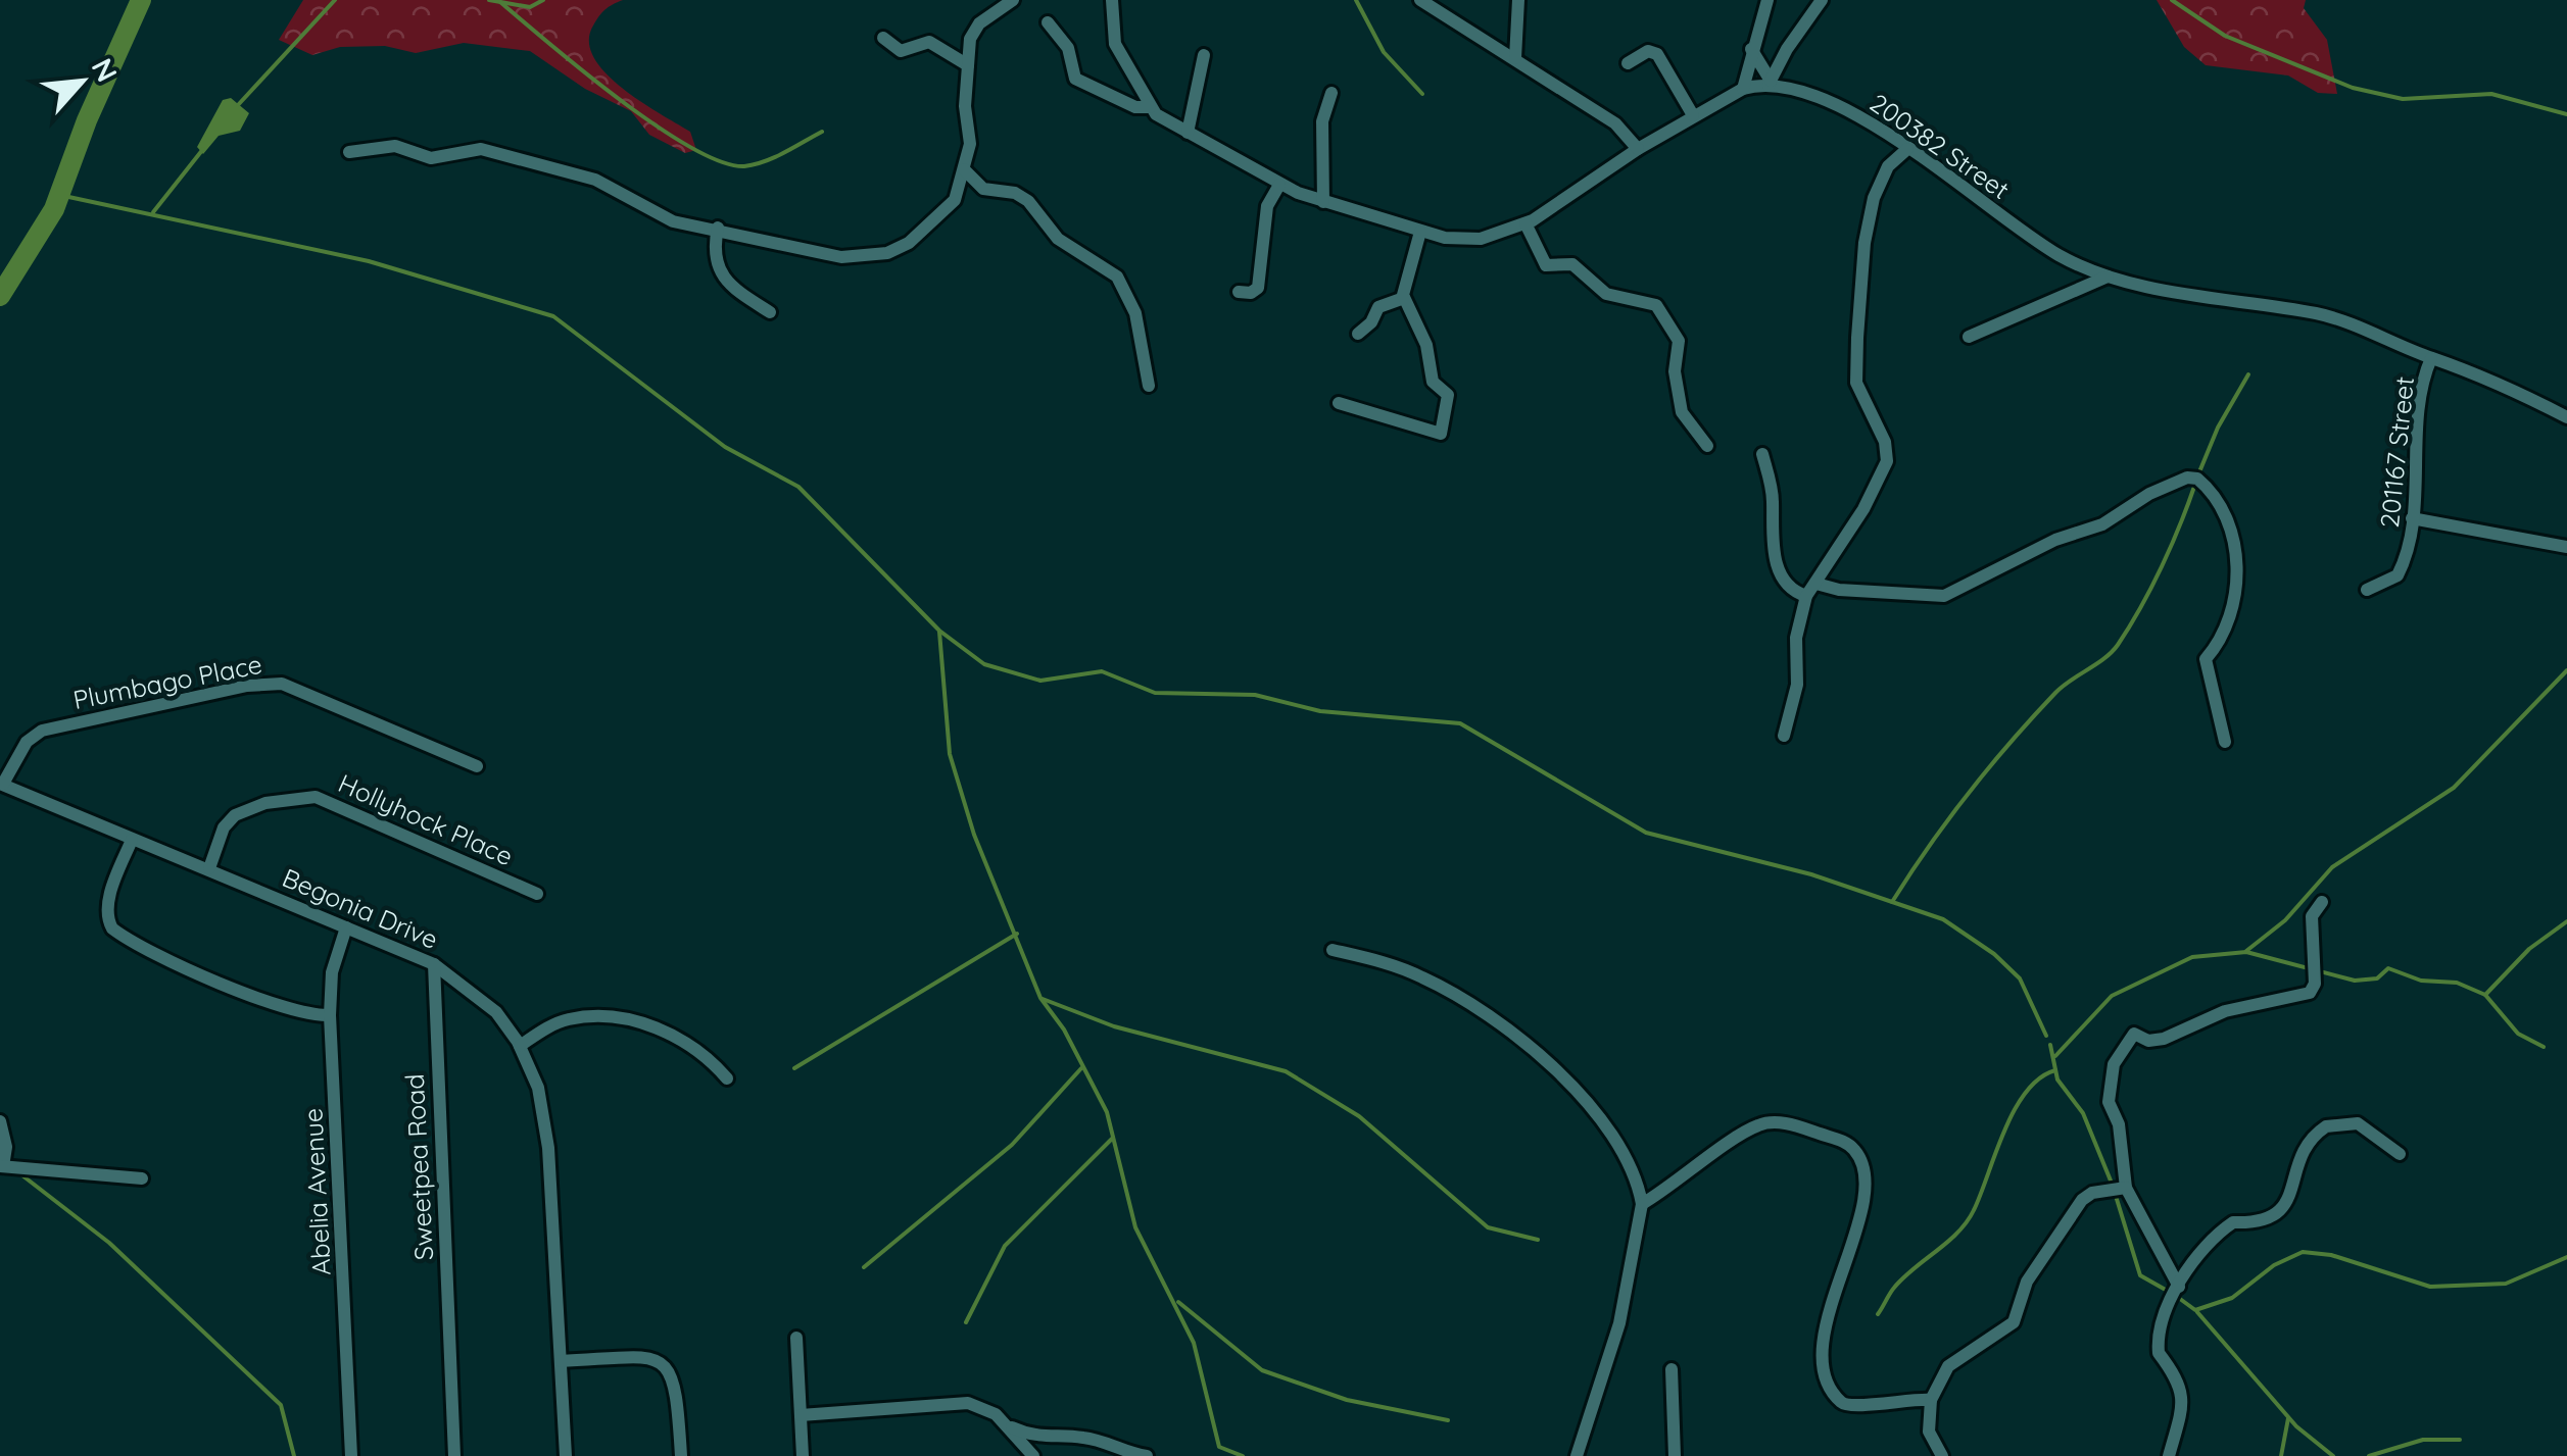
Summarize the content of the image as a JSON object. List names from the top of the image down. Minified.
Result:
{"streets":{"street":["200382 Street","201167 Street","Plumbago Place","Hollyhock Place","Begonia Drive","Sweetpea Road","Abelia Avenue"]},"crossings":[["200382 Street","201167 Street"],["Plumbago Place","Begonia Drive"],["Hollyhock Place","Begonia Drive"],["Begonia Drive","Sweetpea Road"],["Begonia Drive","Abelia Avenue"]],"north":"top right"}
